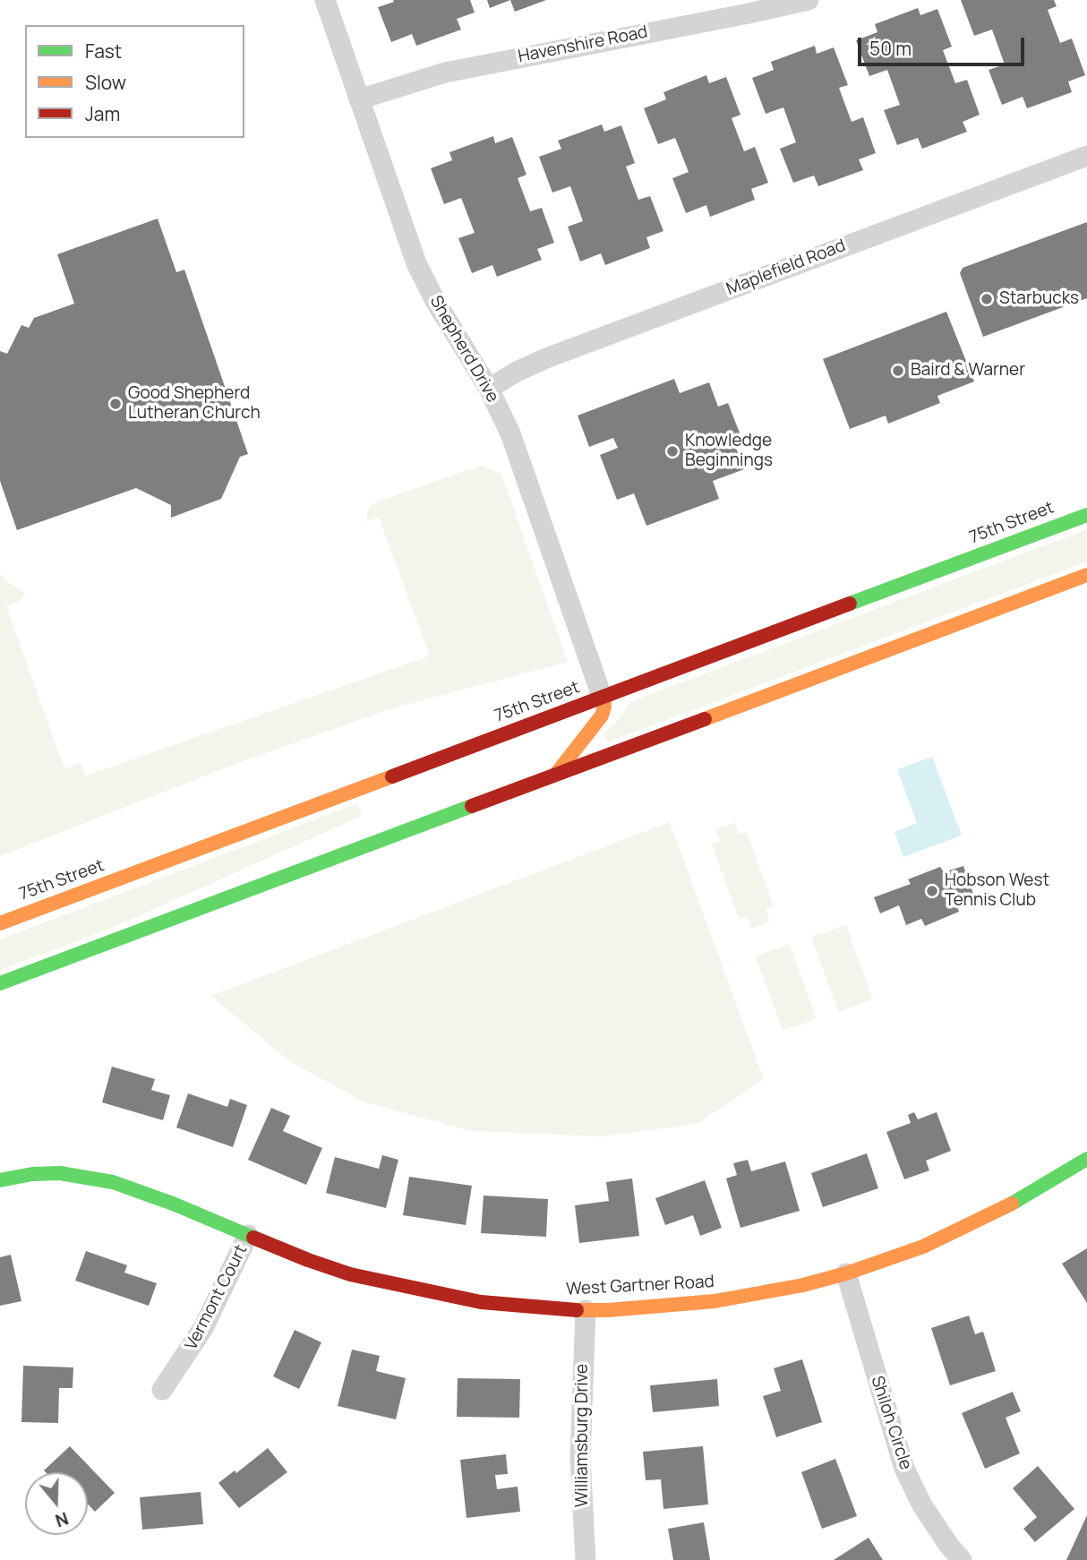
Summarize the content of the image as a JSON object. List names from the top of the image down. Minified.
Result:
{"streets":{"main road":["75th Street","West Gartner Road"],"street":["Havenshire Road","Maplefield Road","Shepherd Drive","Vermont Court","Shiloh Circle","Williamsburg Drive"]},"crossings":[["Havenshire Road","Shepherd Drive"],["Maplefield Road","Shepherd Drive"],["Shepherd Drive","75th Street"],["West Gartner Road","Vermont Court"],["West Gartner Road","Shiloh Circle"],["West Gartner Road","Williamsburg Drive"]],"places":["Starbucks","Baird & Warner","Good Shepherd Lutheran Church","Knowledge Beginnings","Hobson West Tennis Club"],"legend":["Fast","Slow","Jam"],"scale_bar":"50 m","north":"bottom"}
